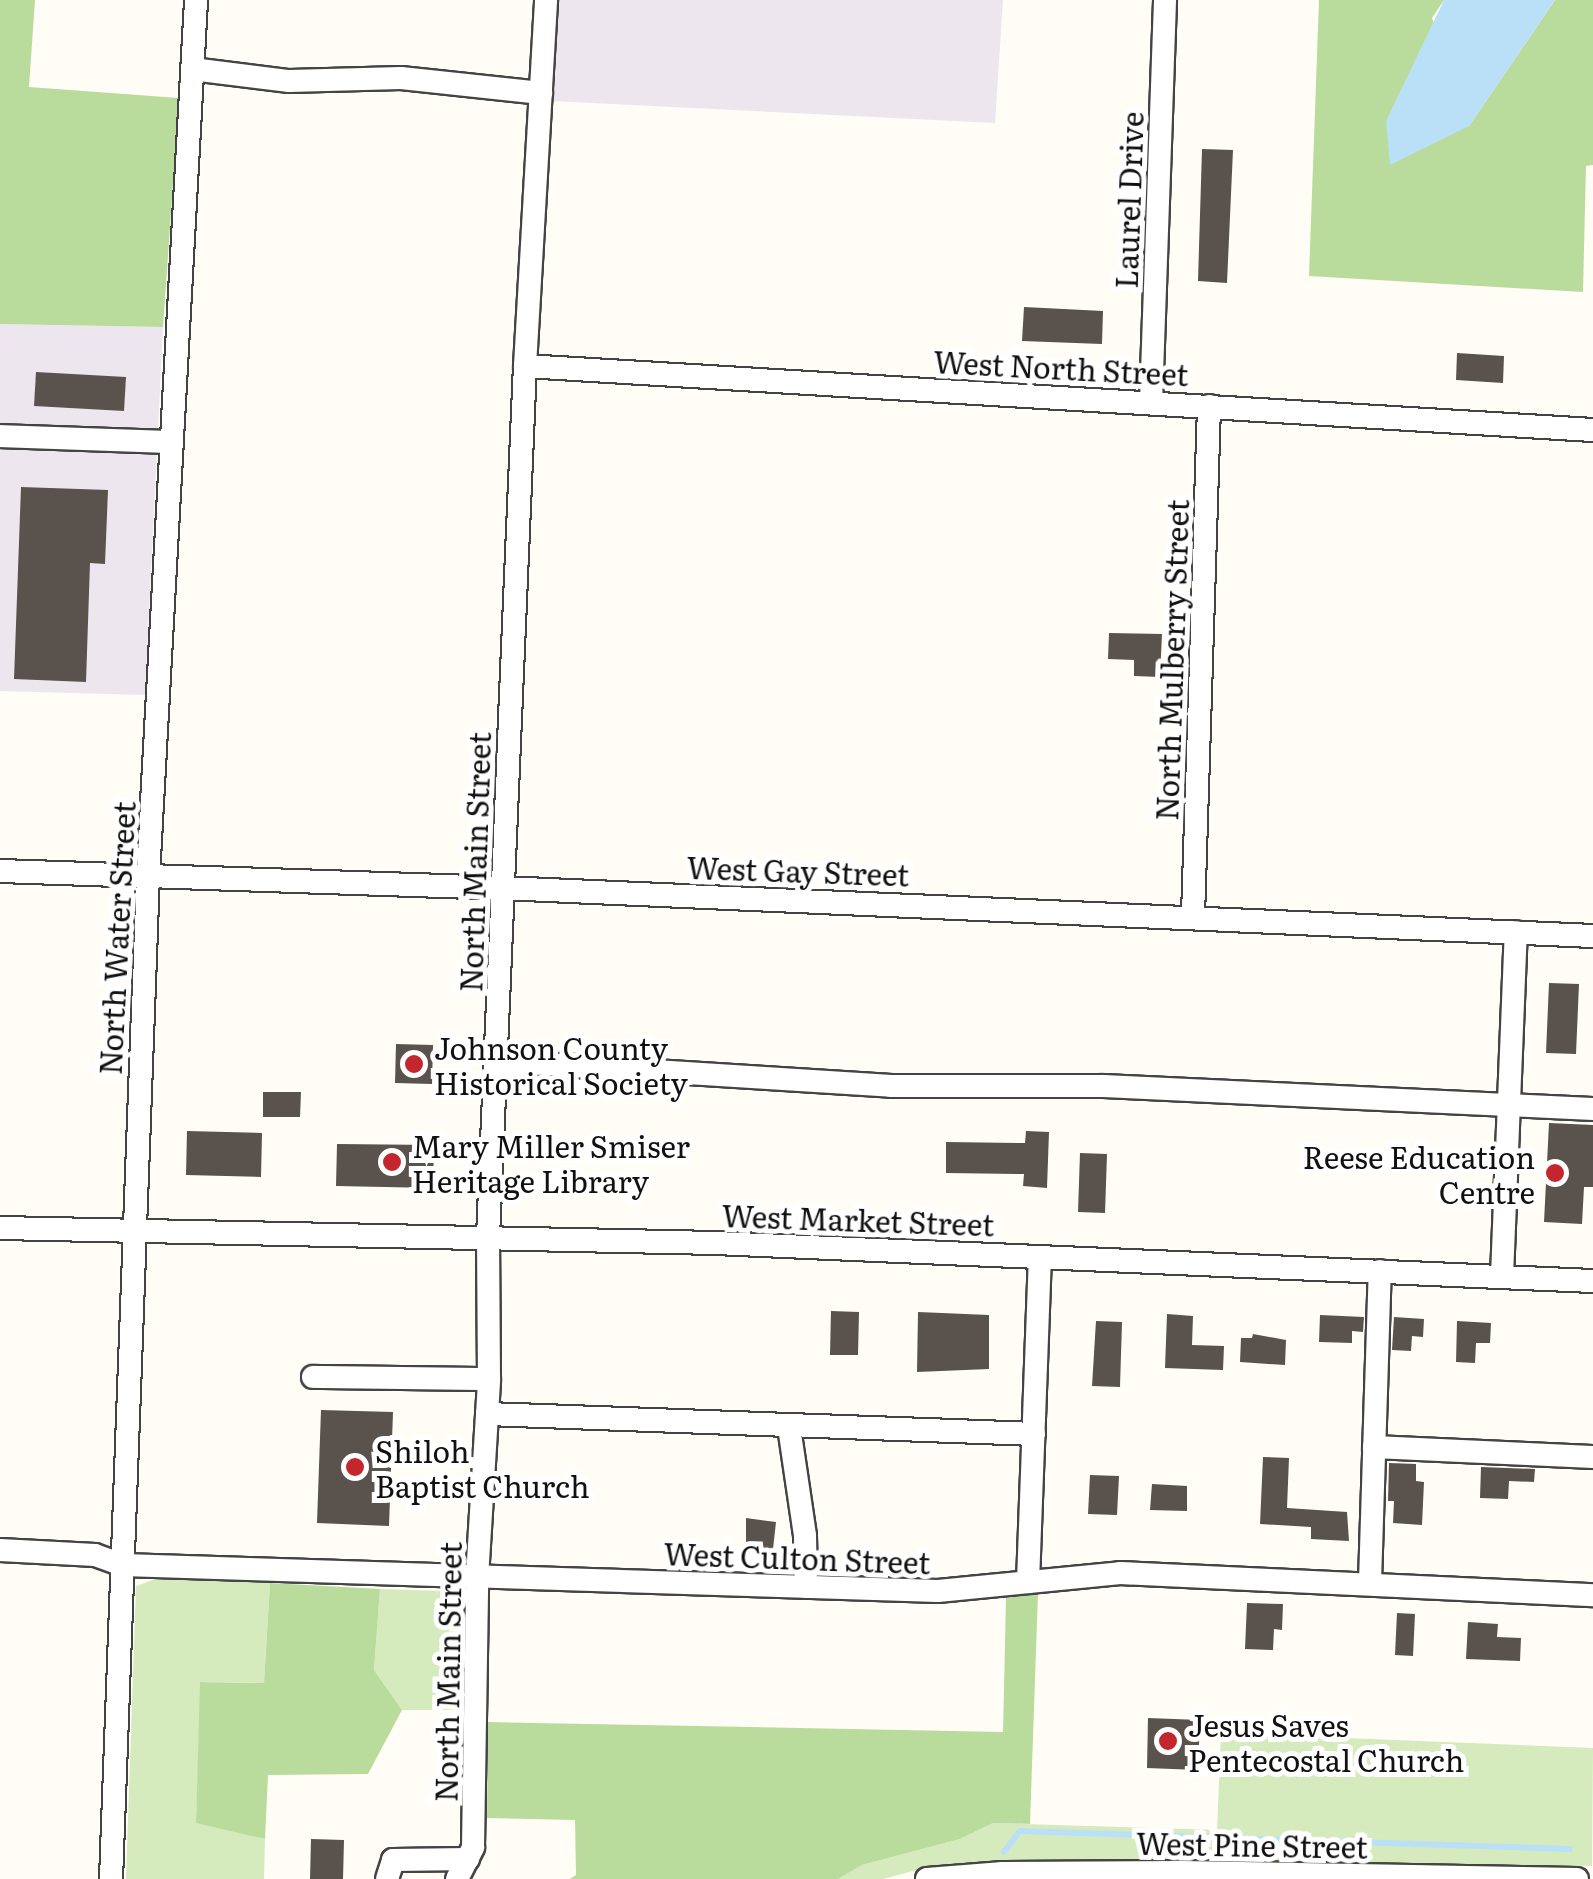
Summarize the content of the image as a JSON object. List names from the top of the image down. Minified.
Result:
{"streets":{"street":["Laurel Drive","West North Street","North Mulberry Street","North Main Street","West Gay Street","North Water Street","West Market Street","West Culton Street","West Pine Street"]},"crossings":[["Laurel Drive","West North Street"],["West North Street","North Mulberry Street"],["West North Street","North Main Street"],["North Mulberry Street","West Gay Street"],["North Main Street","West Gay Street"],["North Main Street","West Market Street"],["North Main Street","West Culton Street"],["West Gay Street","North Water Street"],["North Water Street","West Market Street"],["North Water Street","West Culton Street"]],"places":["Johnson County Historical Society","Mary Miller Smiser Heritage Library","Reese Education Centre","Shiloh Baptist Church","Jesus Saves Pentecostal Church"]}
